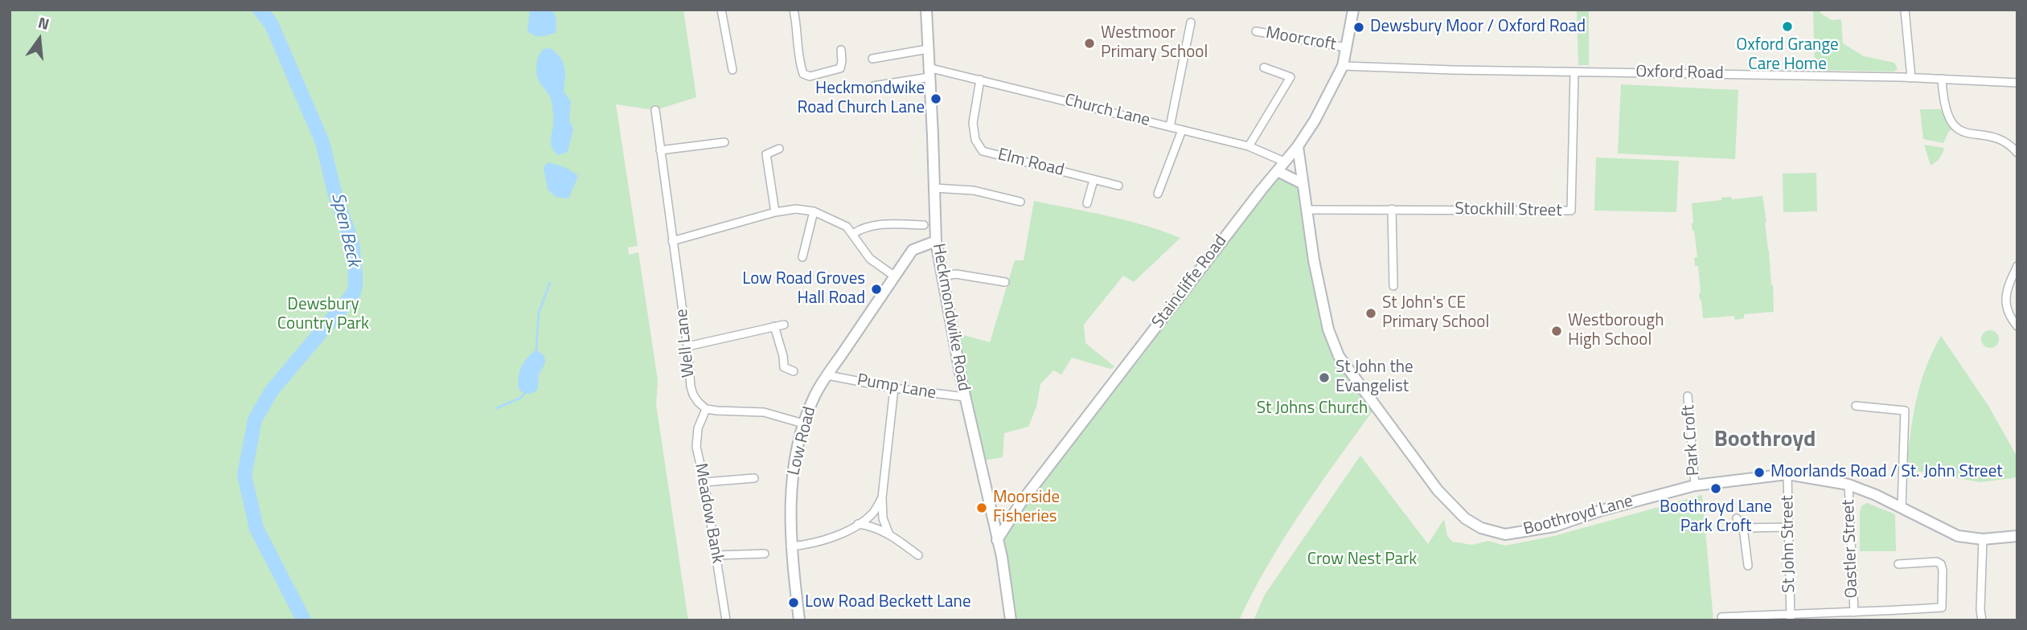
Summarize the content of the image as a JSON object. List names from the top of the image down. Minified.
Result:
{"streets":{"street":["Moorcroft","Oxford Road","Church Lane","Elm Road","Stockhill Street","Staincliffe Road","Heckmondwike Road","Well Lane","Pump Lane","Park Croft","Low Road","Meadow Bank","Boothroyd Lane","St John Street","Oastler Street"]},"crossings":[["Moorcroft","Staincliffe Road"],["Oxford Road","Stockhill Street"],["Oxford Road","Staincliffe Road"],["Church Lane","Elm Road"],["Church Lane","Staincliffe Road"],["Church Lane","Heckmondwike Road"],["Stockhill Street","Boothroyd Lane"],["Staincliffe Road","Heckmondwike Road"],["Staincliffe Road","Boothroyd Lane"],["Heckmondwike Road","Pump Lane"],["Heckmondwike Road","Low Road"],["Well Lane","Meadow Bank"],["Pump Lane","Low Road"],["Park Croft","Boothroyd Lane"],["Boothroyd Lane","St John Street"],["Boothroyd Lane","Oastler Street"]],"districts":["Boothroyd"],"water":["Spen Beck"],"parks":["Dewsbury Country Park","St Johns Church","Crow Nest Park"],"places":["Oxford Grange Care Home","Dewsbury Moor / Oxford Road","Westmoor Primary School","Heckmondwike Road Church Lane","Low Road Groves Hall Road","St John's CE Primary School","Westborough High School","St John the Evangelist","Moorlands Road / St. John Street","Boothroyd Lane Park Croft","Moorside Fisheries","Low Road Beckett Lane"],"north":"top"}
